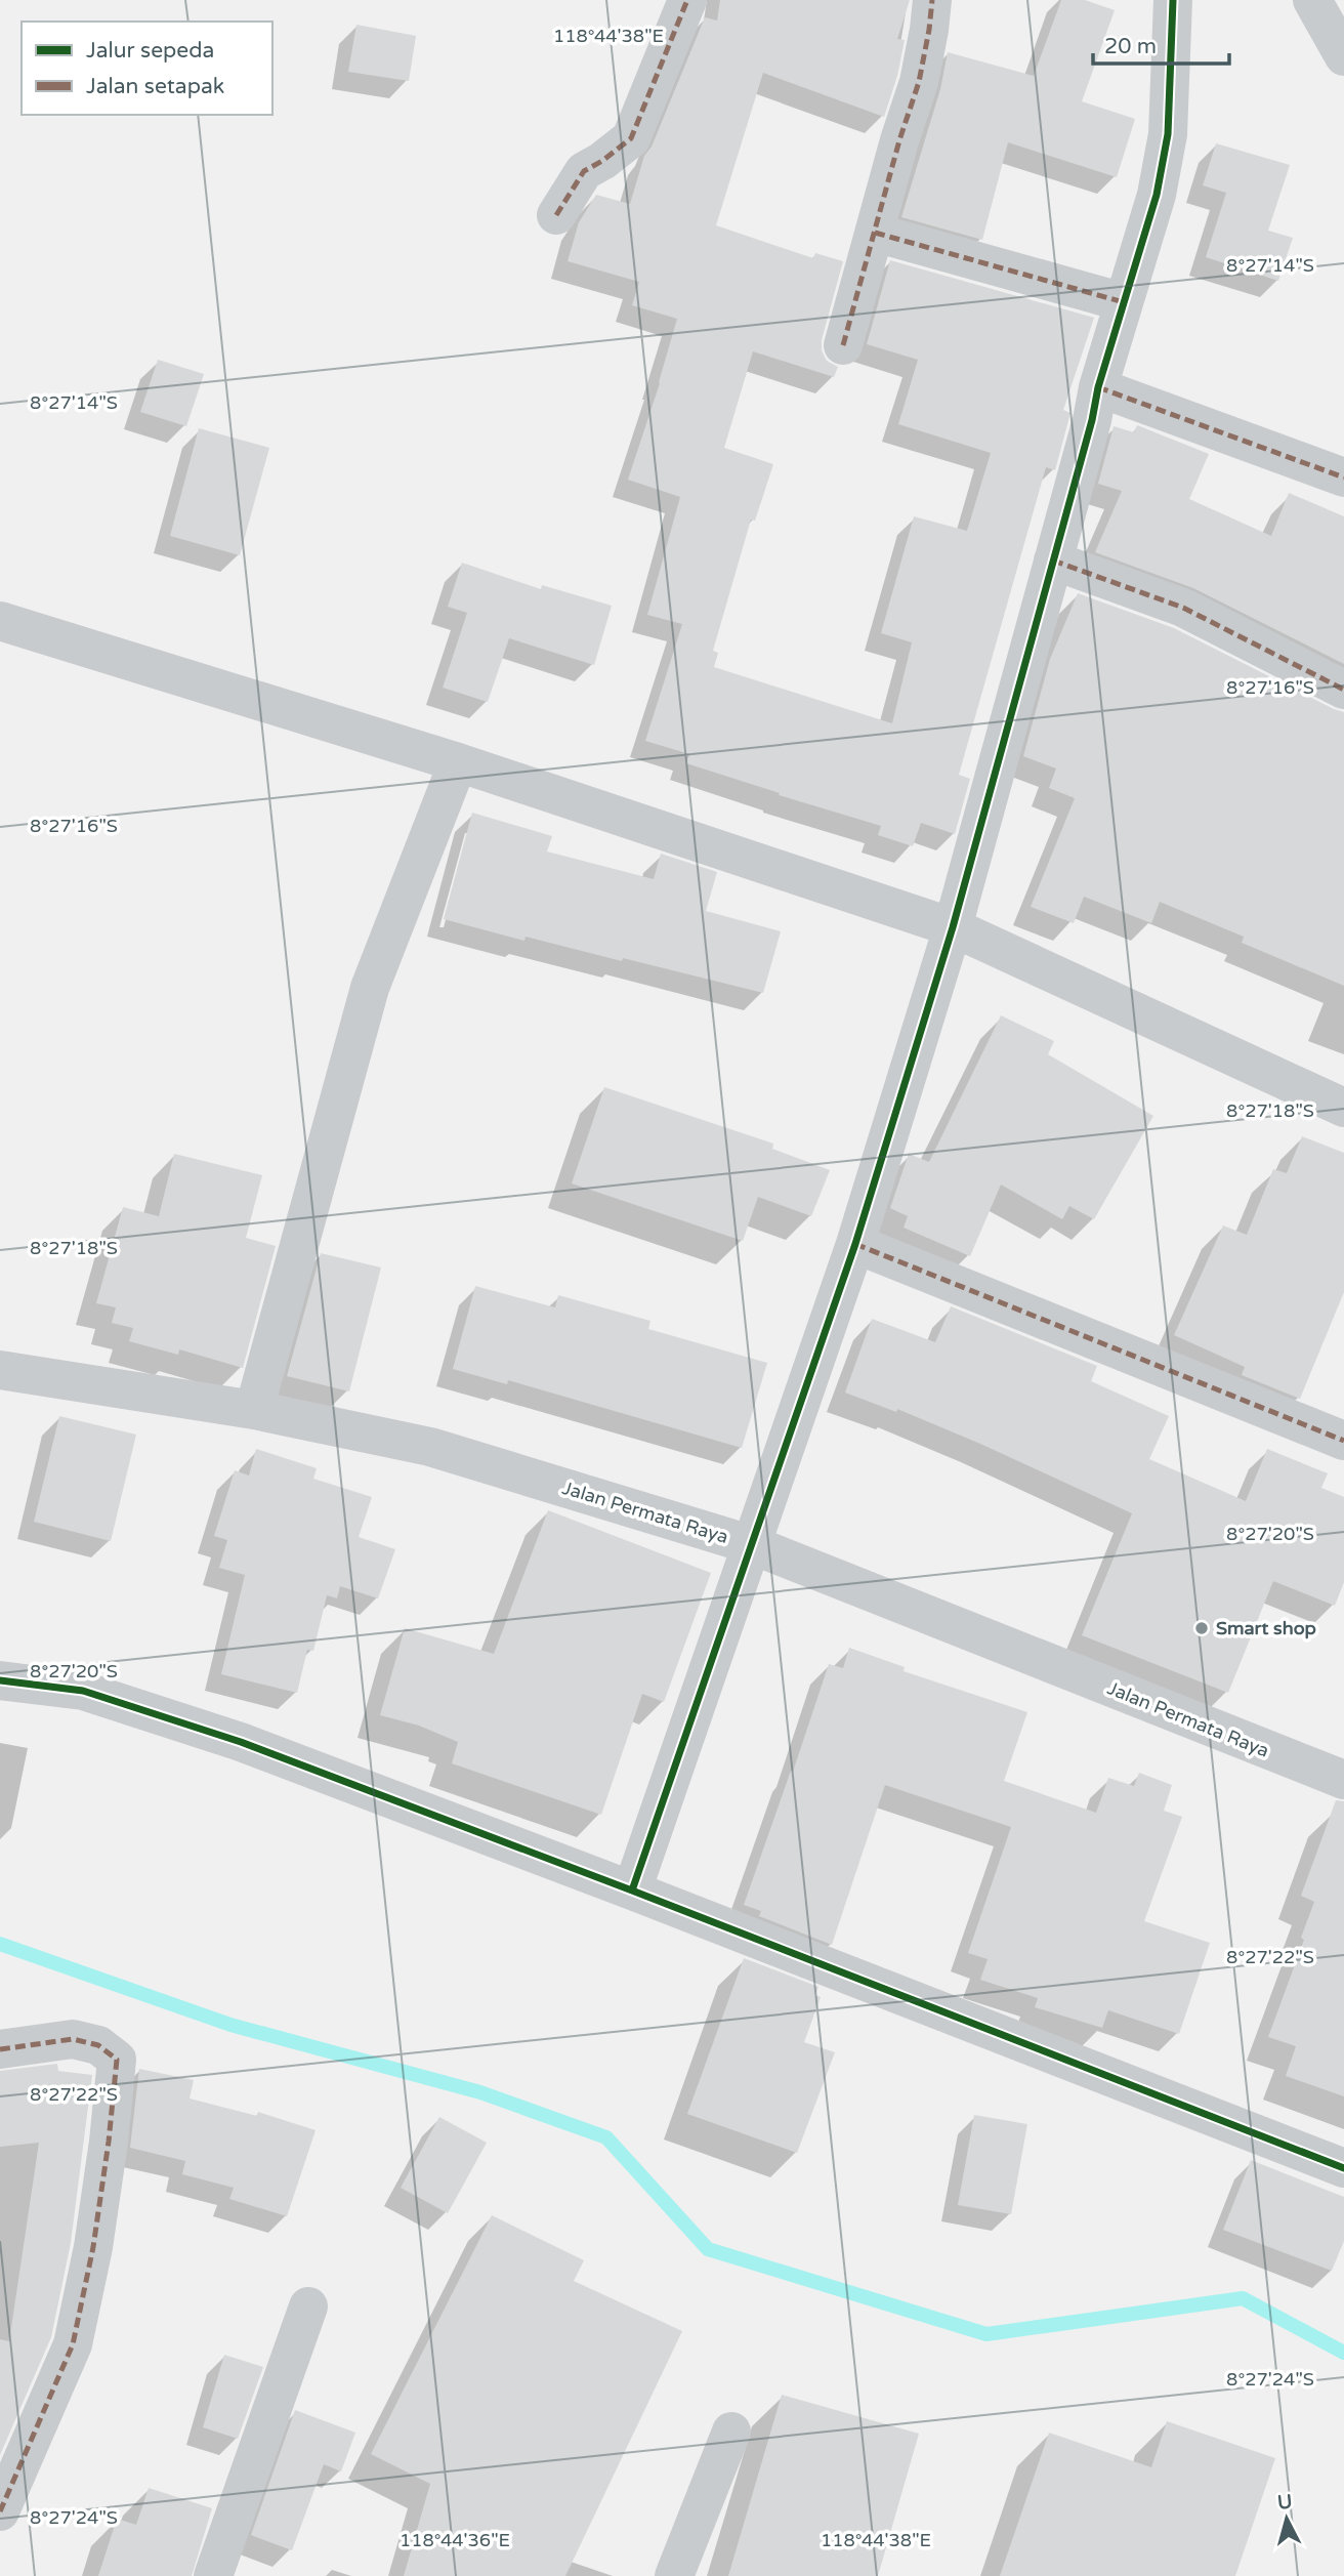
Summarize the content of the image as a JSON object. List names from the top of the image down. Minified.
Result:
{"streets":{"street":["Jalan Permata Raya"]},"places":["Smart shop"],"legend":["Jalur sepeda","Jalan setapak"],"scale_bar":"20 m","north":"top","coordinates":["118°44'38\"E","8°27'14\"S","8°27'16\"S","8°27'18\"S","8°27'20\"S","8°27'22\"S","8°27'24\"S","118°44'36\"E"]}
